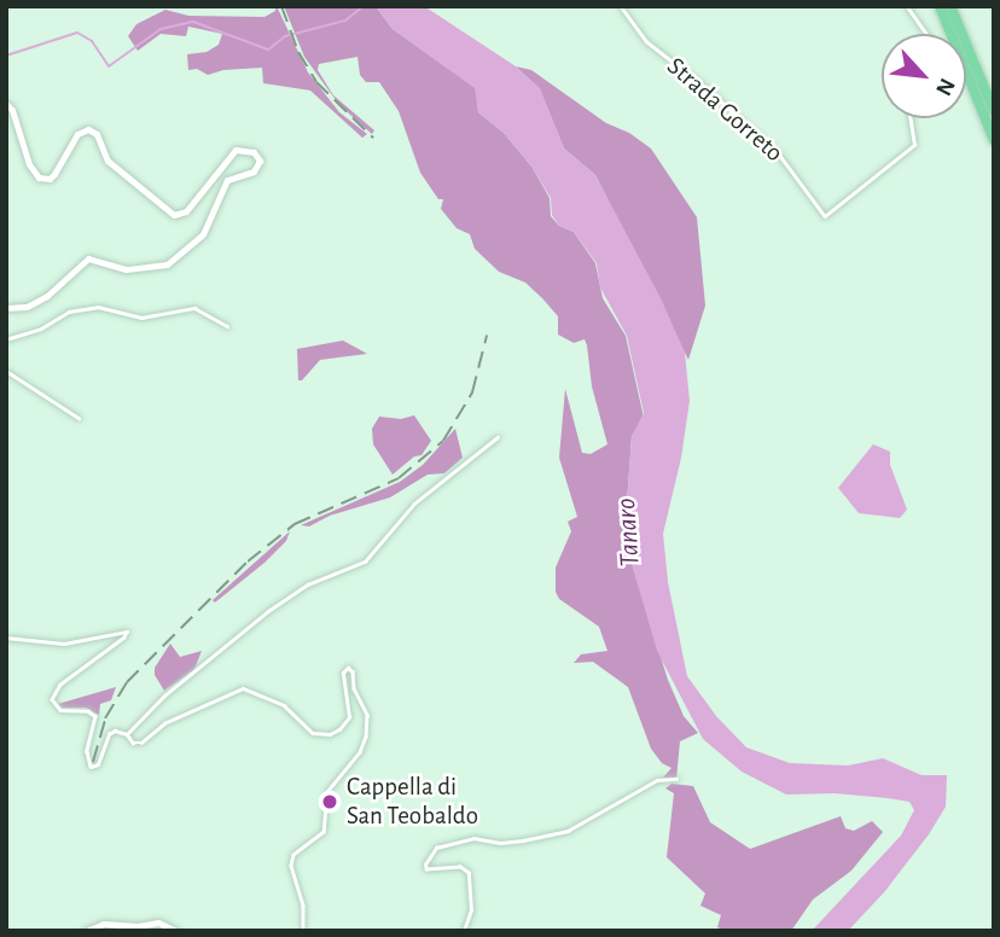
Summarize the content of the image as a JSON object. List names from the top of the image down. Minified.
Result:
{"streets":{"street":["Strada Gorreto"]},"water":["Tanaro"],"places":["Cappella di San Teobaldo"],"north":"bottom right"}
